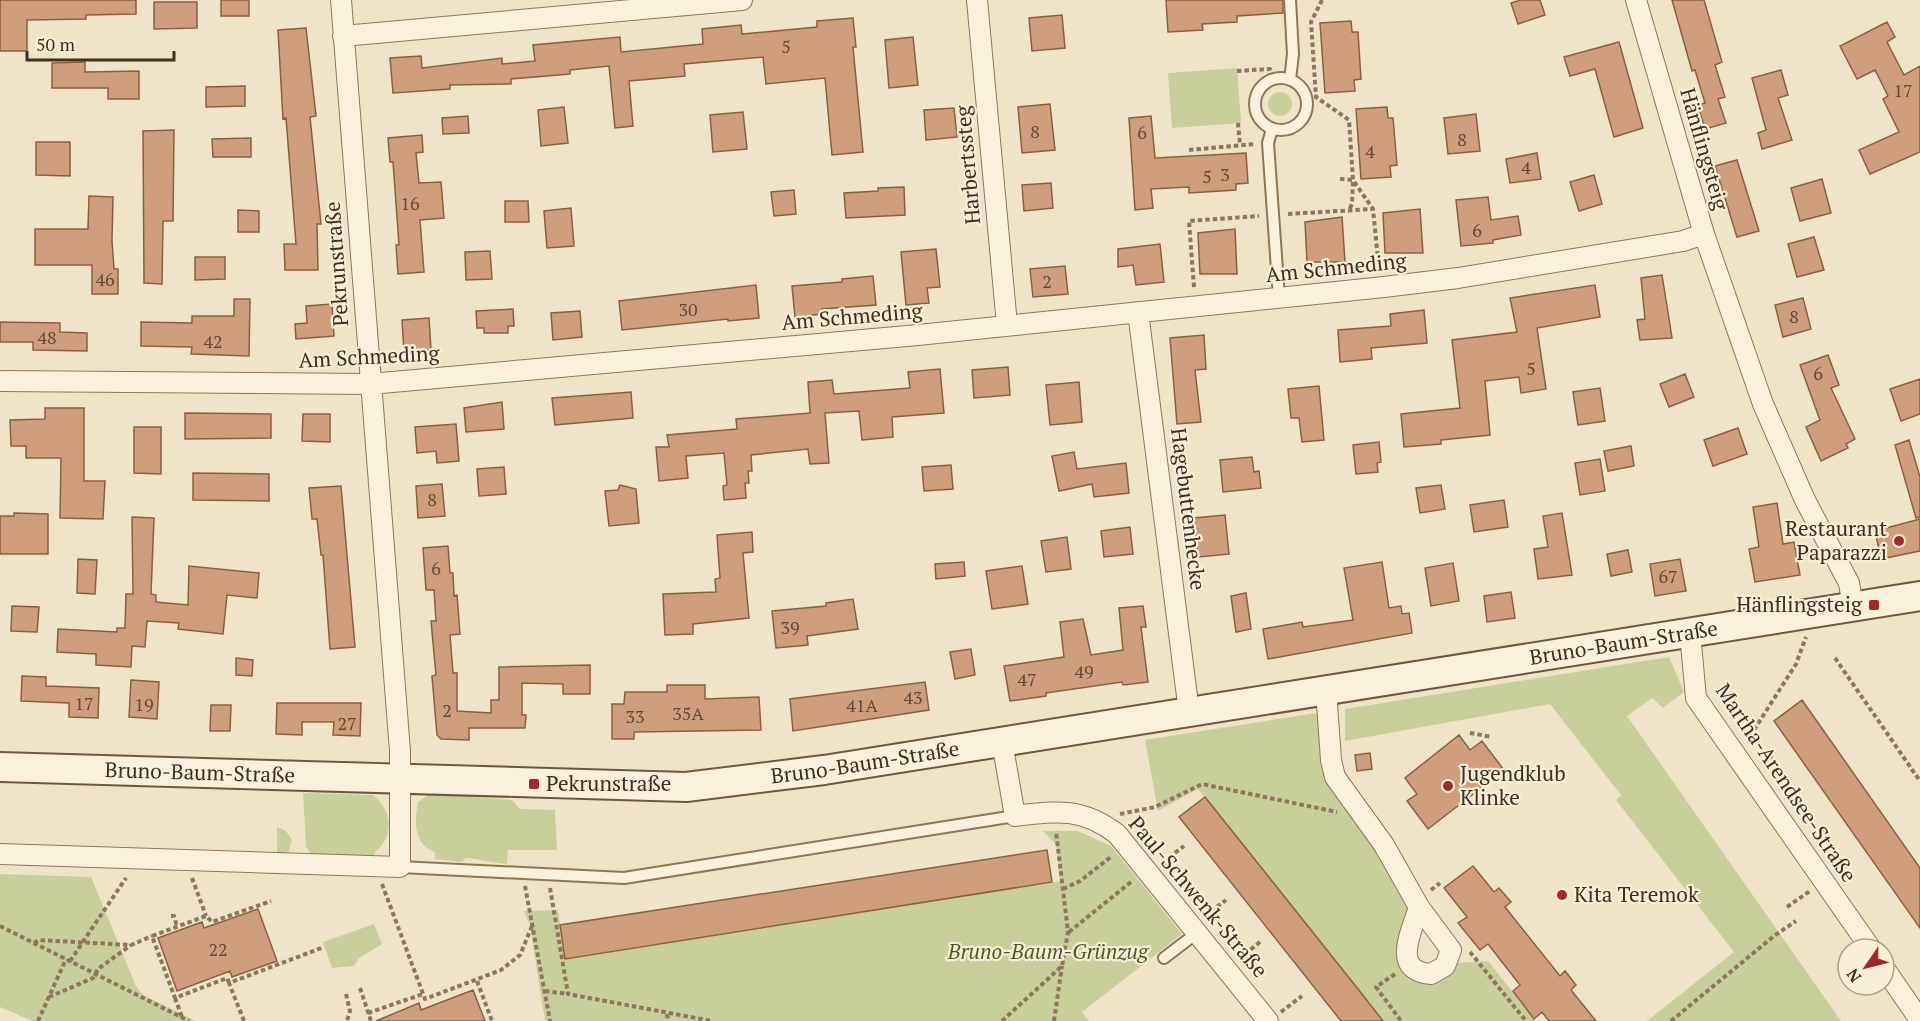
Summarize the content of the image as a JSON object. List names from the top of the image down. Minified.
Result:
{"streets":{"street":["Hänflingsteig","Harbertssteg","Pekrunstraße","Am Schmeding","Hagebuttenhecke","Bruno-Baum-Straße","Martha-Arendsee-Straße","Paul-Schwenk-Straße"]},"crossings":[["Hänflingsteig","Am Schmeding"],["Hänflingsteig","Bruno-Baum-Straße"],["Harbertssteg","Am Schmeding"],["Pekrunstraße","Am Schmeding"],["Pekrunstraße","Bruno-Baum-Straße"],["Am Schmeding","Hagebuttenhecke"],["Hagebuttenhecke","Bruno-Baum-Straße"],["Bruno-Baum-Straße","Martha-Arendsee-Straße"]],"parks":["Bruno-Baum-Grünzug"],"places":{"other":["Restaurant Paparazzi","Jugendklub Klinke","Kita Teremok"],"transit":["Hänflingsteig","Pekrunstraße"]},"house_numbers":["5","17","8","6","8","4","4","3","5","16","6","46","2","30","8","48","42","5","6","8","6","67","39","49","47","43","17","19","41A","2","35A","33","27","22"],"scale_bar":"50 m","north":"bottom left"}
